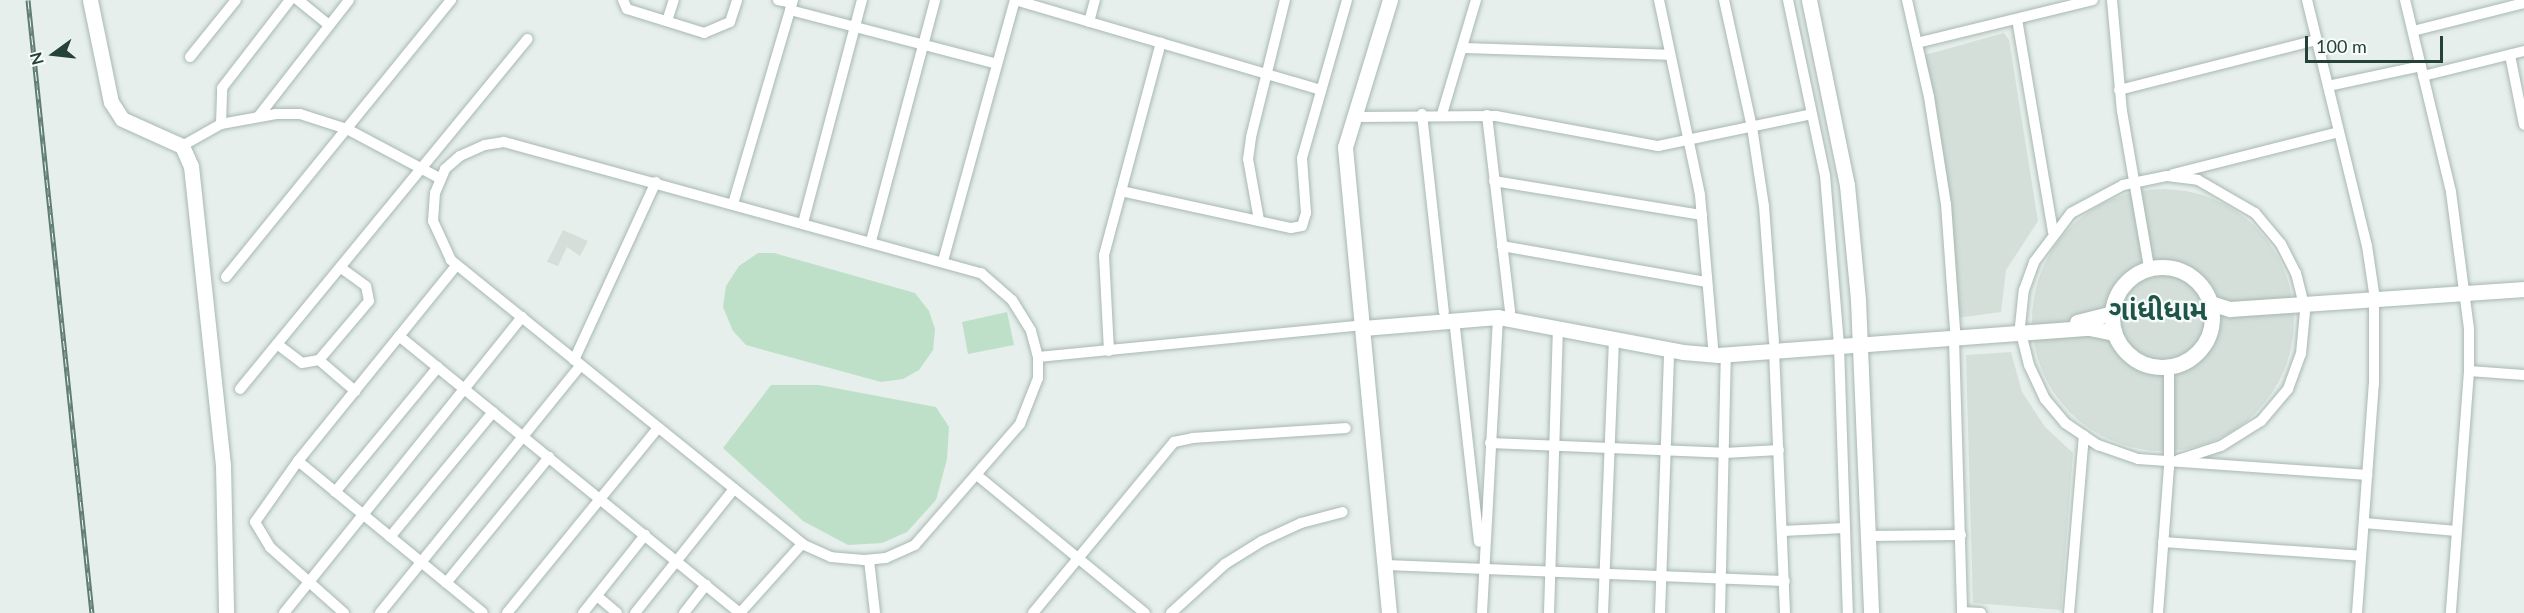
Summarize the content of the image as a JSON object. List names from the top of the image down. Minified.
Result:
{"districts":["ગાંધીધામ"],"scale_bar":"100 m","north":"left"}
